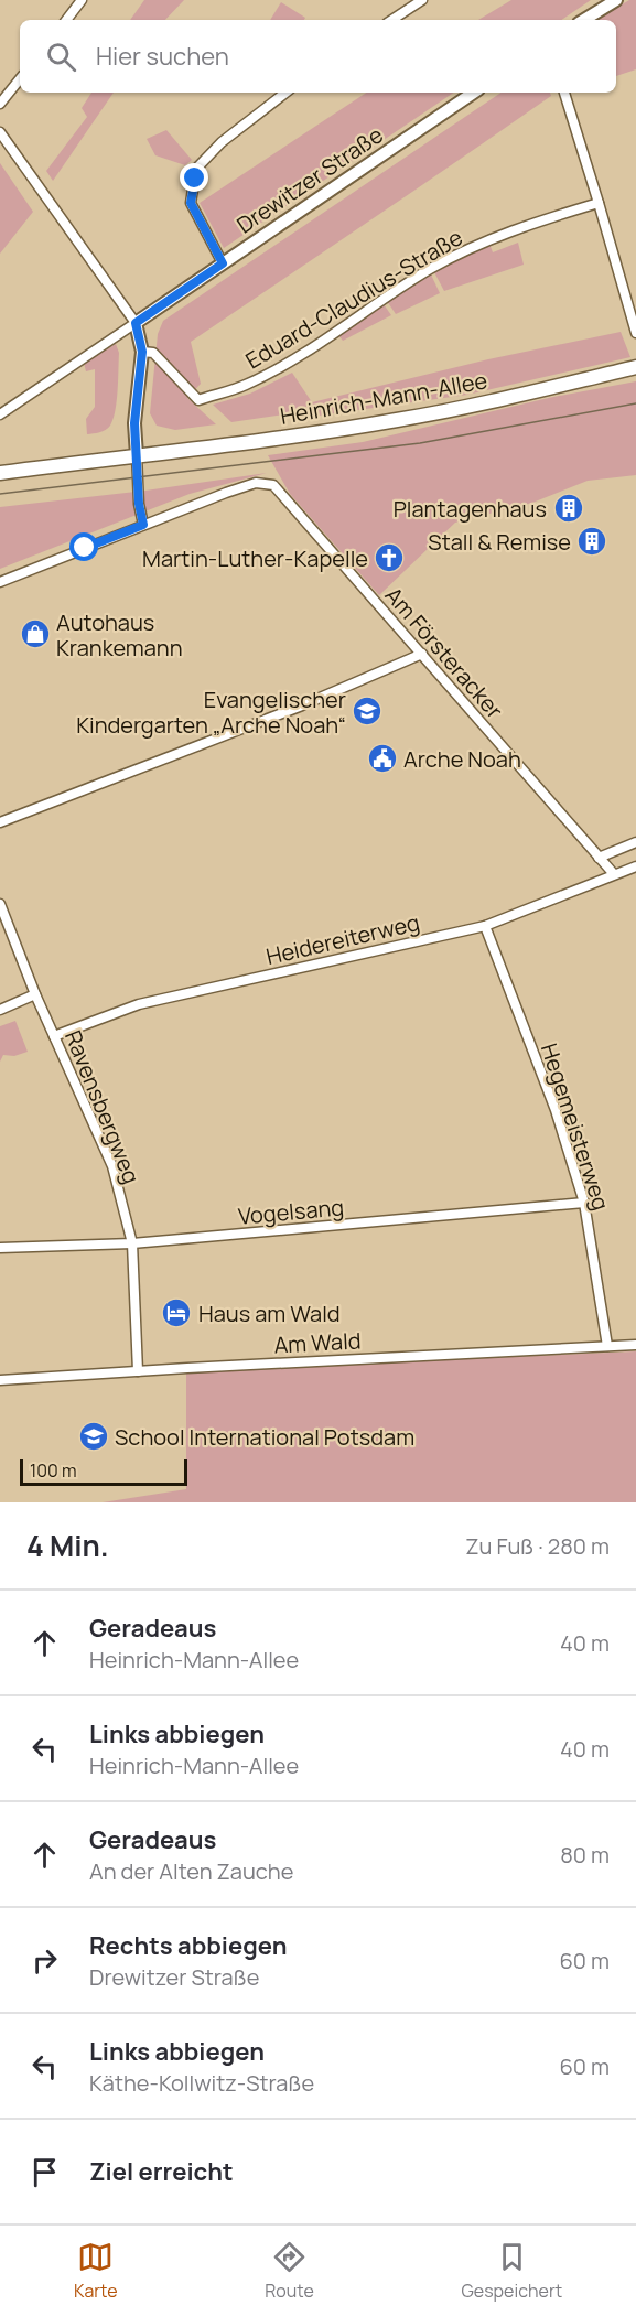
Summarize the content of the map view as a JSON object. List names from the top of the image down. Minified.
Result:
{"streets":{"main road":["Heinrich-Mann-Allee"],"street":["Drewitzer Straße","Eduard-Claudius-Straße","Am Försteracker","Heidereiterweg","Ravensbergweg","Hegemeisterweg","Vogelsang","Am Wald"]},"crossings":[["Am Försteracker","Heidereiterweg"],["Heidereiterweg","Ravensbergweg"],["Heidereiterweg","Hegemeisterweg"],["Ravensbergweg","Vogelsang"],["Ravensbergweg","Am Wald"],["Hegemeisterweg","Vogelsang"],["Hegemeisterweg","Am Wald"]],"places":{"building":["Plantagenhaus","Stall & Remise"],"church":["Martin-Luther-Kapelle"],"shop":["Autohaus Krankemann"],"school or university":["Evangelischer Kindergarten „Arche Noah“","School International Potsdam"],"public building":["Arche Noah"],"hotel":["Haus am Wald"]},"scale_bar":"100 m","page":{"search":"Hier suchen","scale":"100 m","heading":["4 Min.","Zu Fuß · 280 m"],"list":[["Geradeaus","Heinrich-Mann-Allee","40 m"],["Links abbiegen","Heinrich-Mann-Allee","40 m"],["Geradeaus","An der Alten Zauche","80 m"],["Rechts abbiegen","Drewitzer Straße","60 m"],["Links abbiegen","Käthe-Kollwitz-Straße","60 m"],"Ziel erreicht"],"nav":["Karte","Route","Gespeichert"]}}
